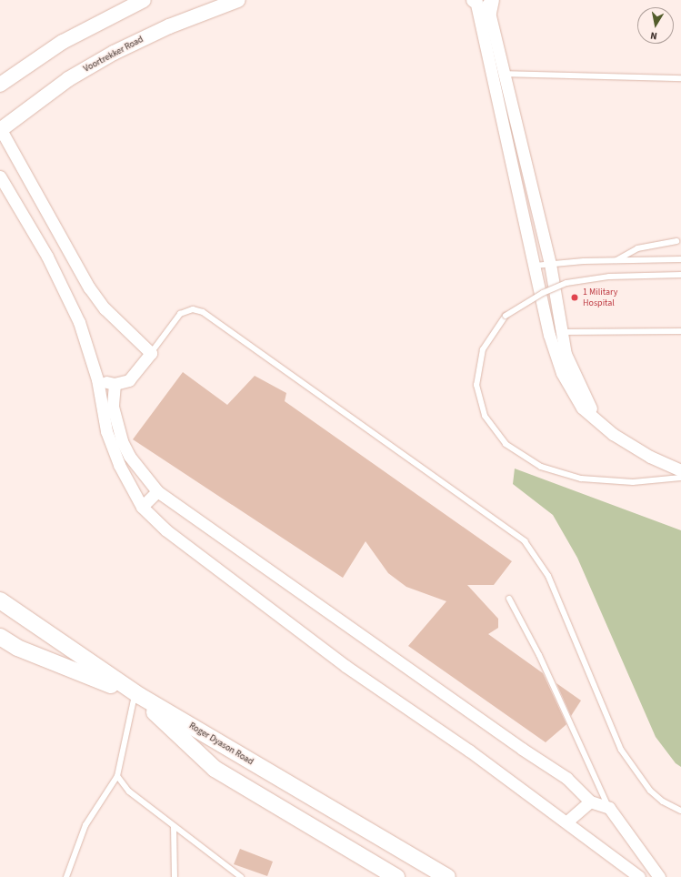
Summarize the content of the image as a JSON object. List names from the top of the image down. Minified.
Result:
{"streets":{"main road":["Roger Dyason Road"],"street":["Voortrekker Road"]},"places":["1 Military Hospital"],"north":"bottom"}
